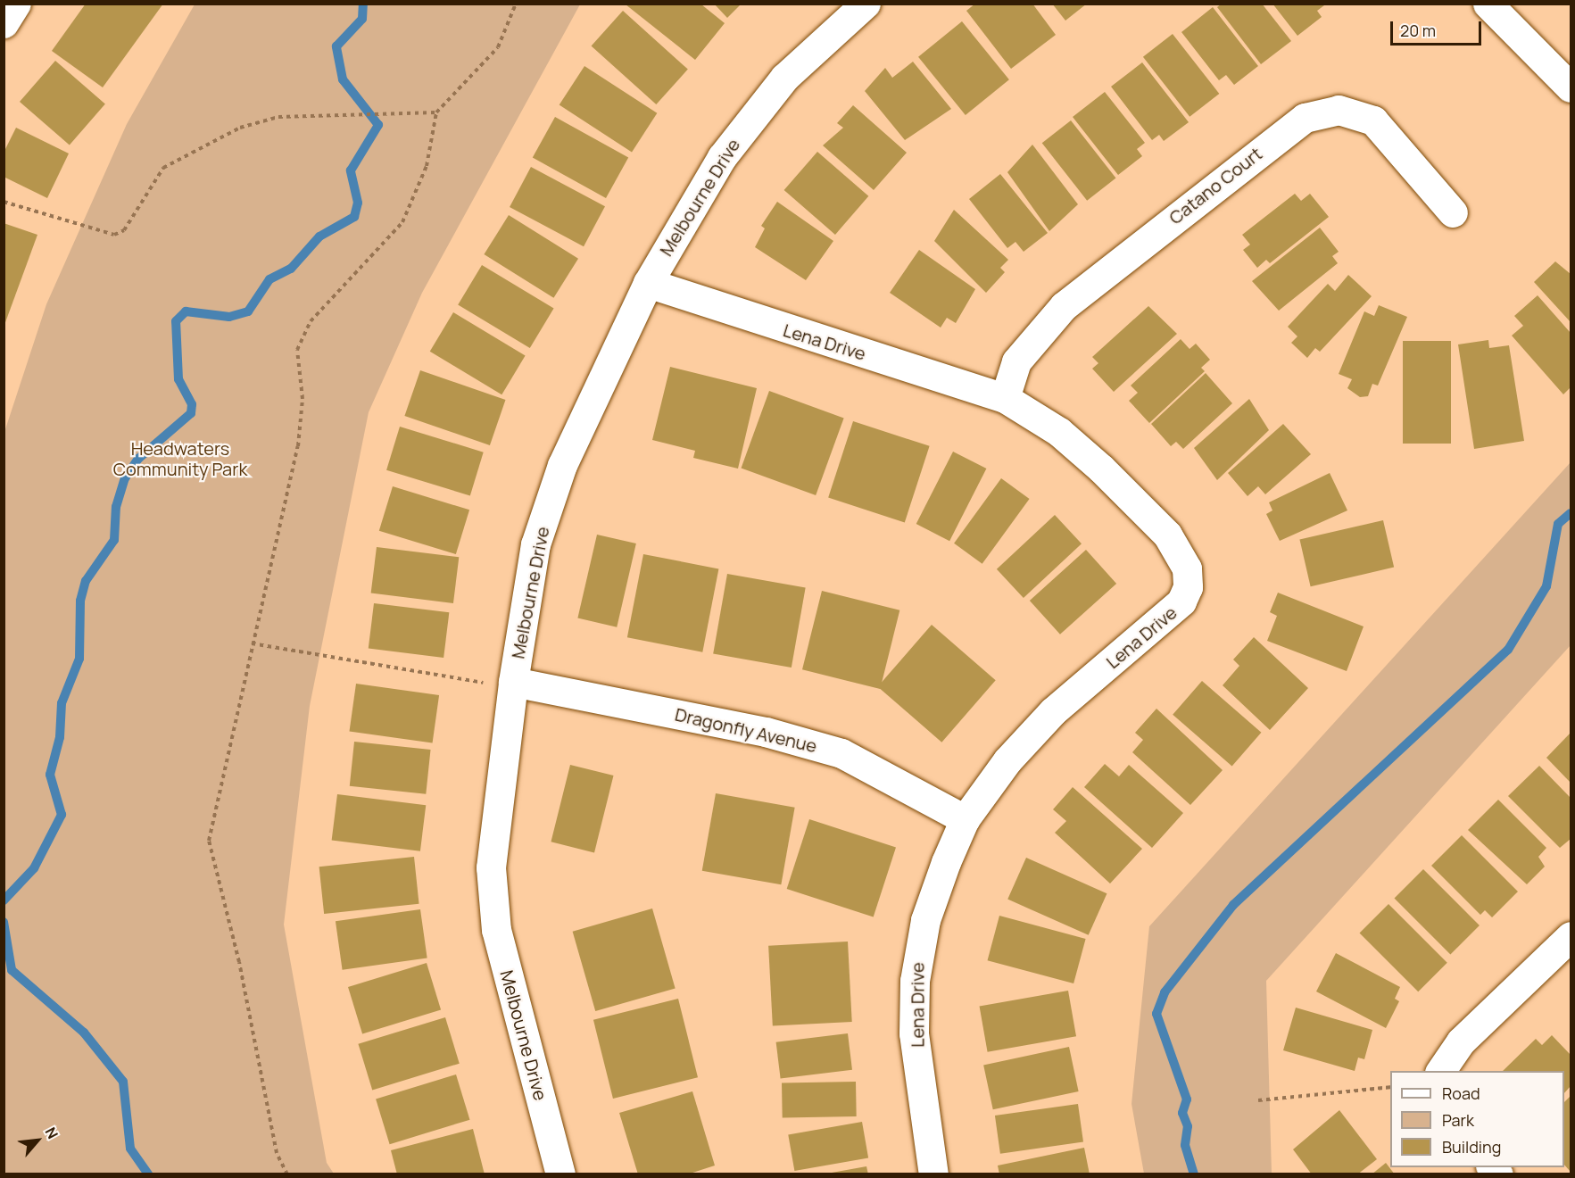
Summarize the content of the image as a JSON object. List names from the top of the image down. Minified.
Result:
{"streets":{"street":["Catano Court","Melbourne Drive","Lena Drive","Dragonfly Avenue"]},"crossings":[["Catano Court","Lena Drive"],["Melbourne Drive","Lena Drive"],["Melbourne Drive","Dragonfly Avenue"],["Lena Drive","Dragonfly Avenue"]],"parks":["Headwaters Community Park"],"legend":["Road","Park","Building"],"scale_bar":"20 m","north":"top right"}
